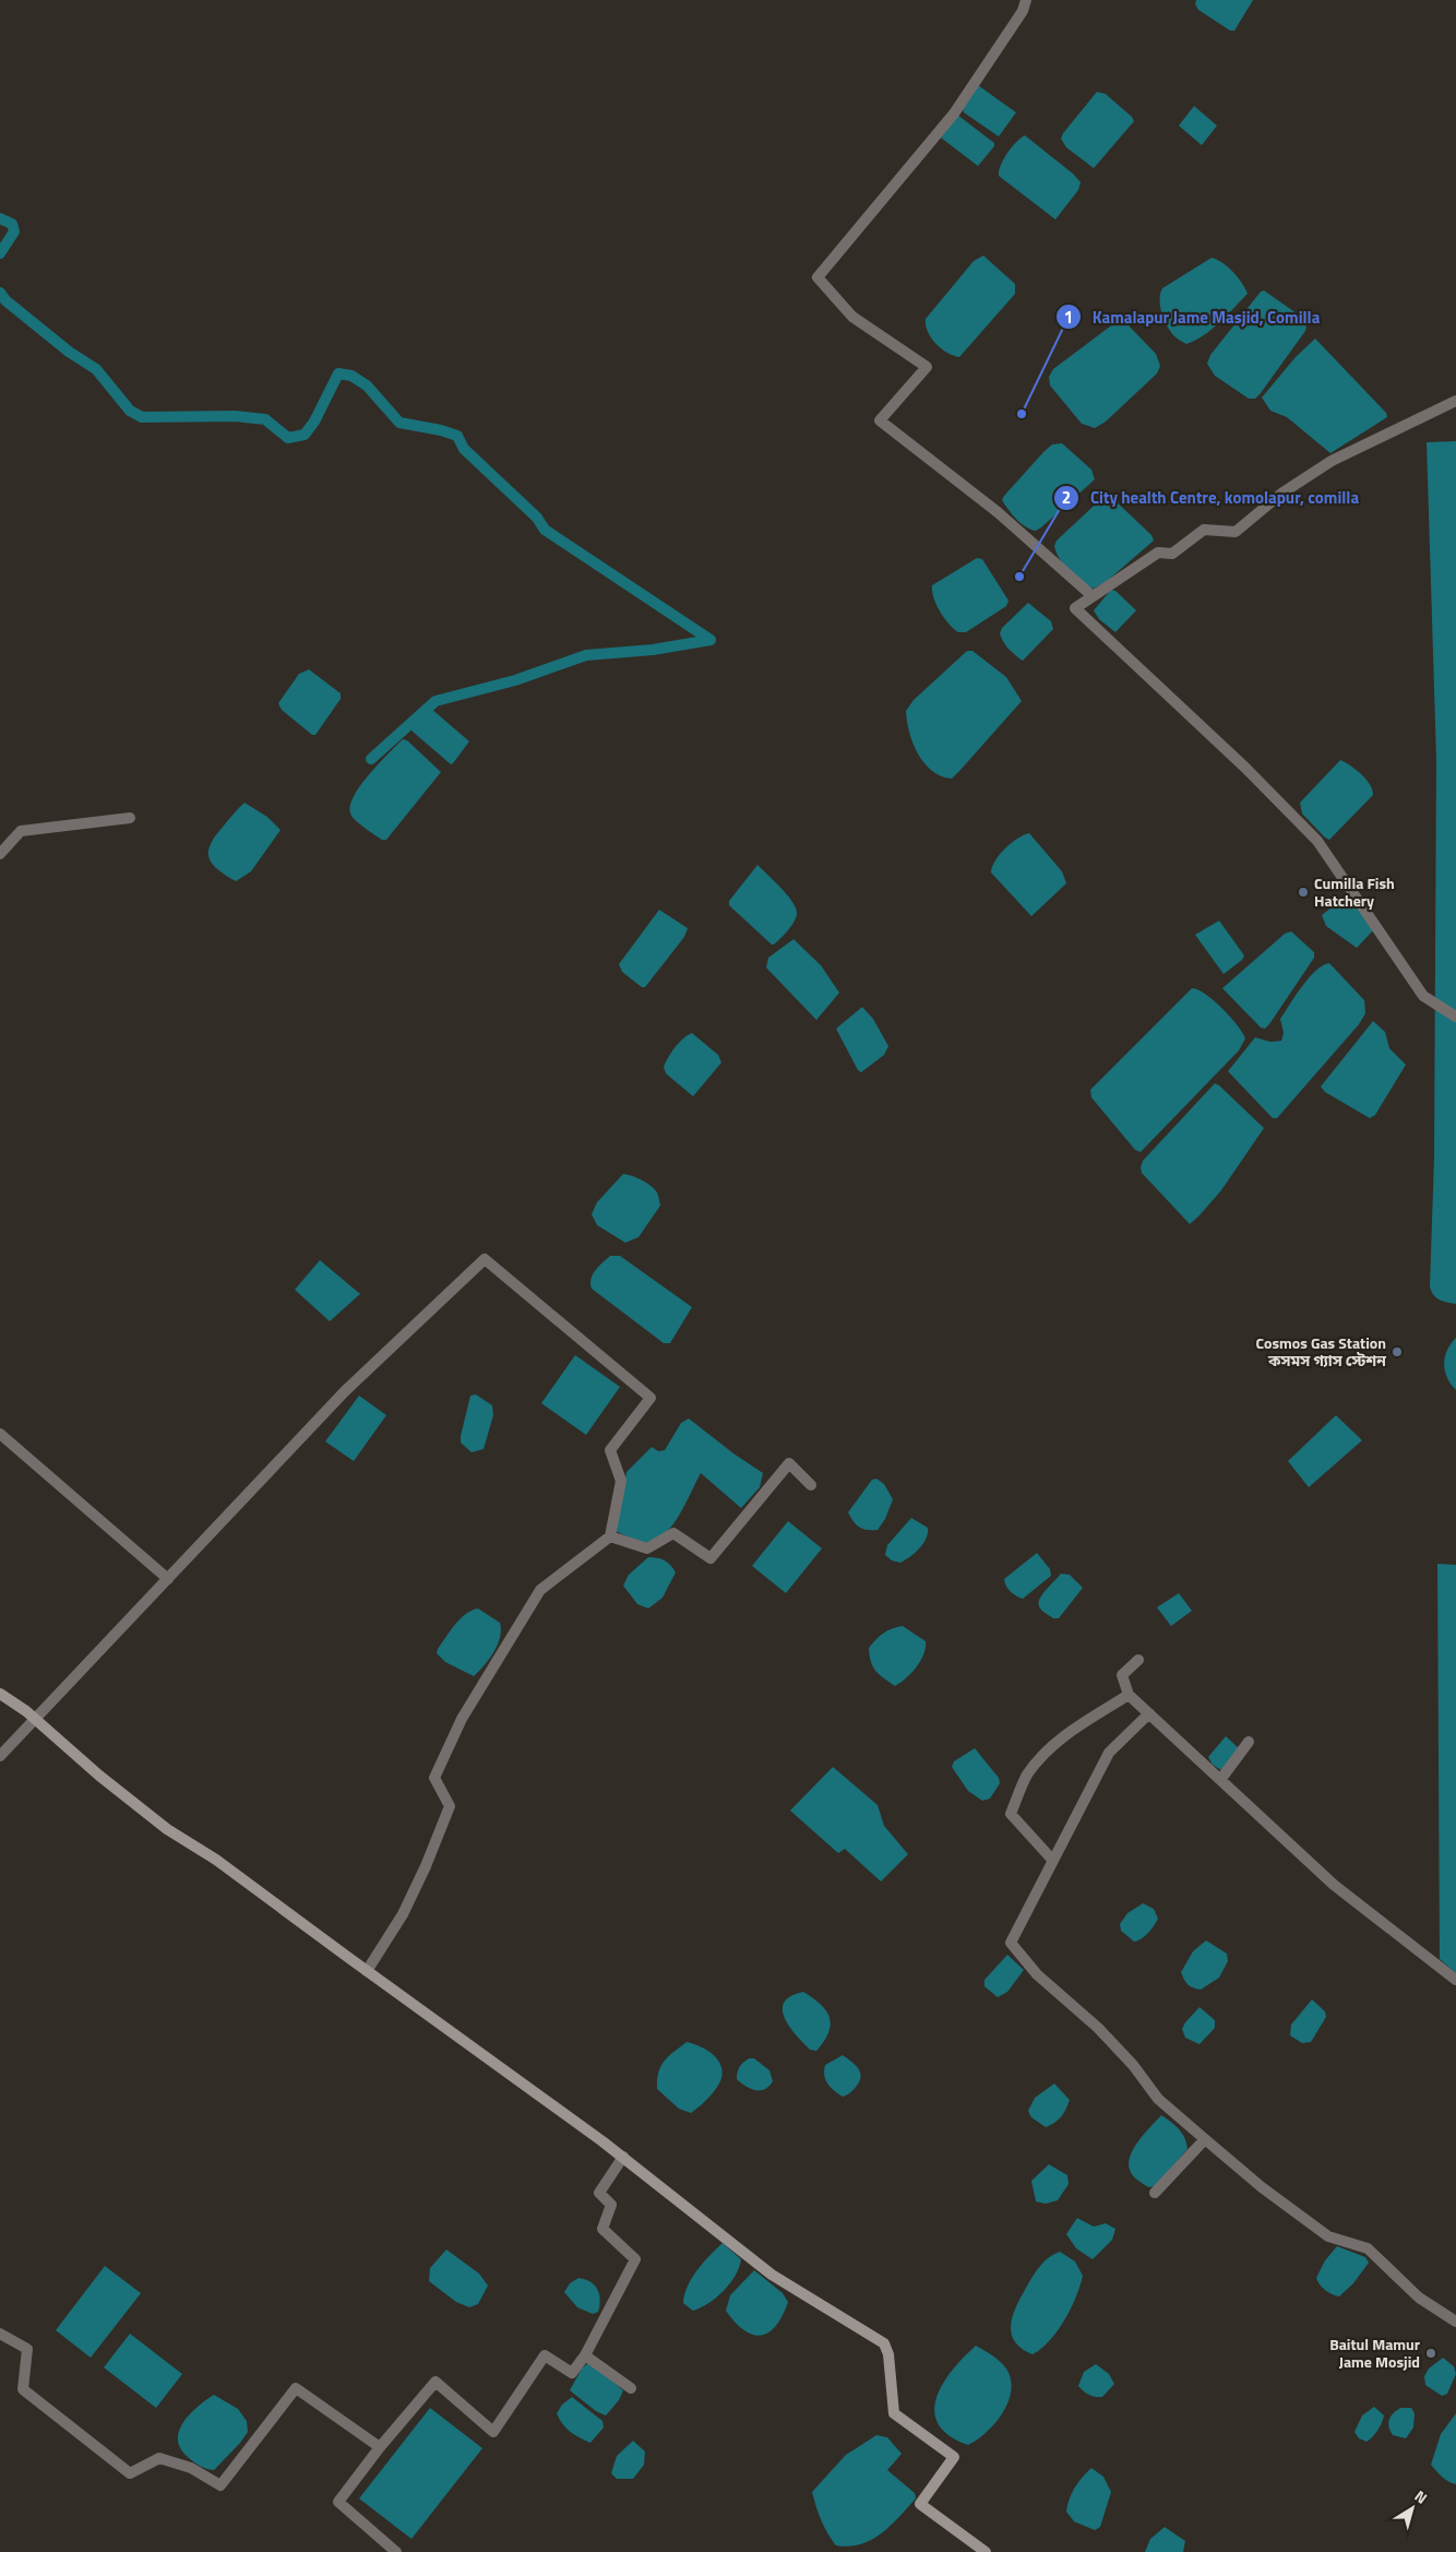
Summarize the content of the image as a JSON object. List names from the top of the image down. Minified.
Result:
{"places":["Kamalapur Jame Masjid, Comilla","City health Centre, komolapur, comilla","Cumilla Fish Hatchery","Cosmos Gas Station কসমস গ্যাস স্টেশন","Baitul Mamur Jame Mosjid"],"north":"top right"}
